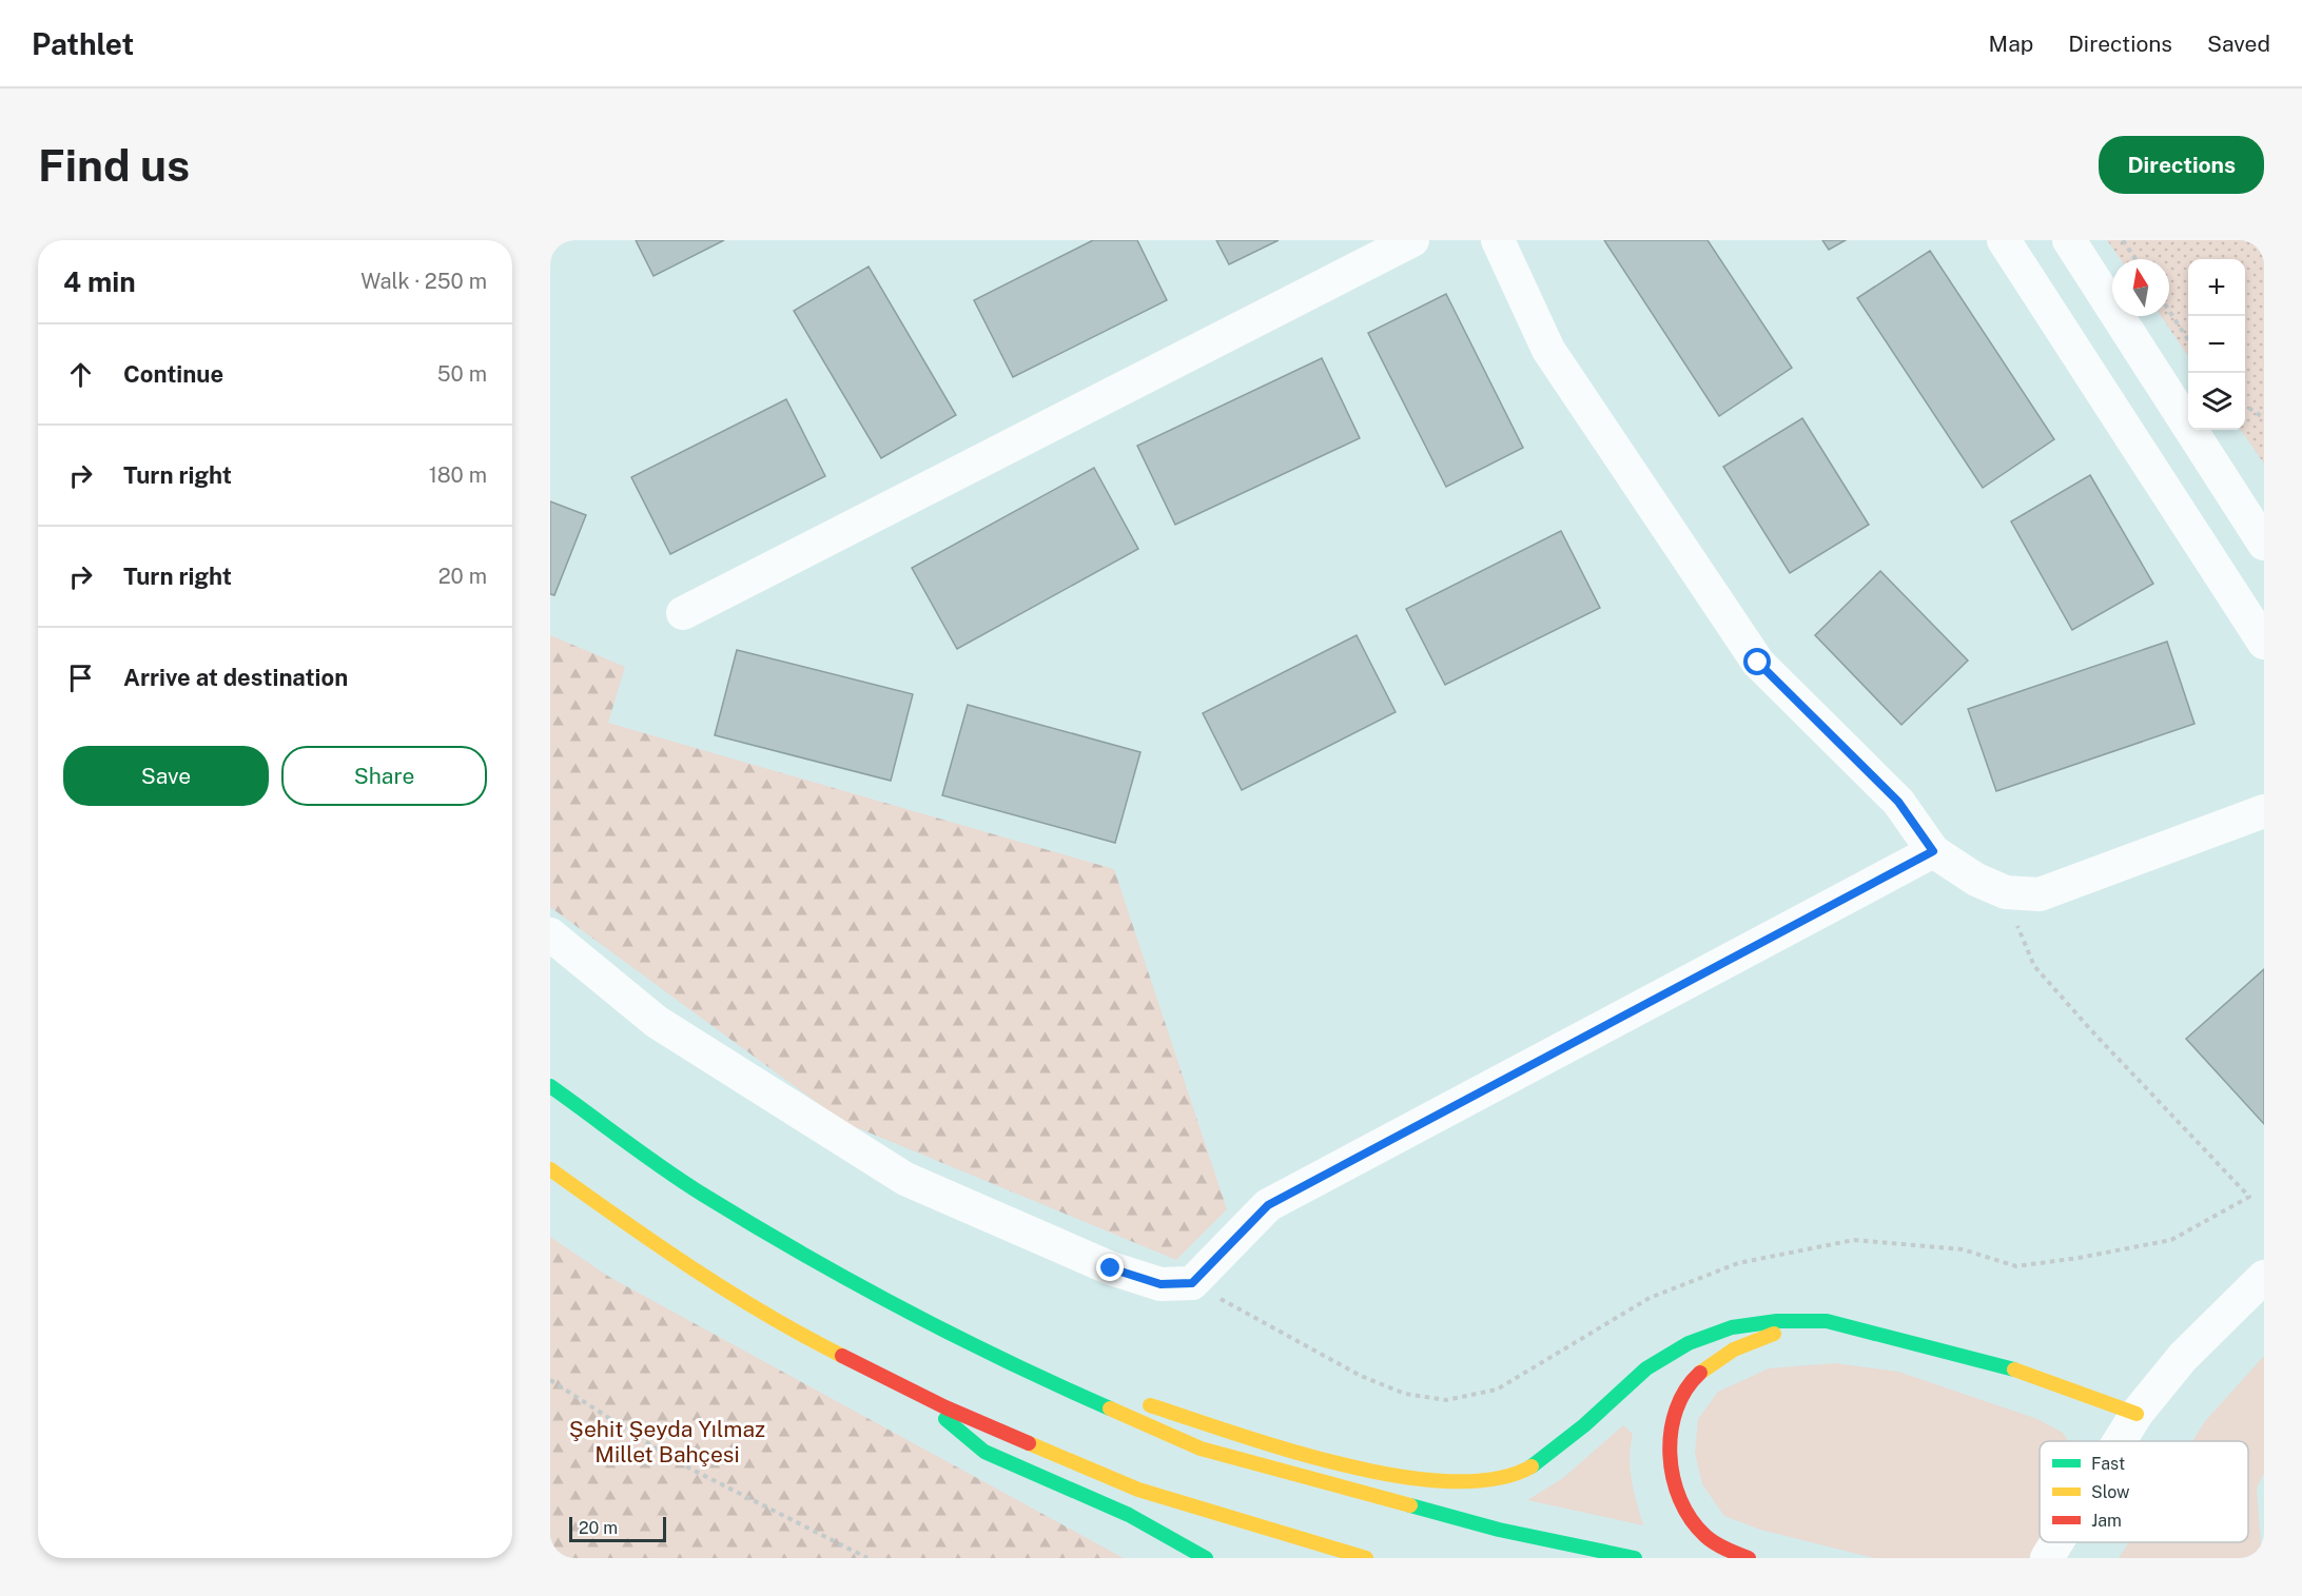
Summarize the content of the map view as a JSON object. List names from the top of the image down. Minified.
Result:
{"parks":["Şehit Şeyda Yılmaz Millet Bahçesi"],"legend":["Fast","Slow","Jam"],"scale_bar":"20 m","north":"top","page":{"header":"Pathlet","nav":["Map","Directions","Saved"],"buttons":["Directions",["Save","Share"]],"title":"Find us","heading":["4 min","Walk · 250 m"],"map_buttons":["+","−"],"list":[["Continue","50 m"],["Turn right","180 m"],["Turn right","20 m"],"Arrive at destination"],"scale":"20 m"}}
